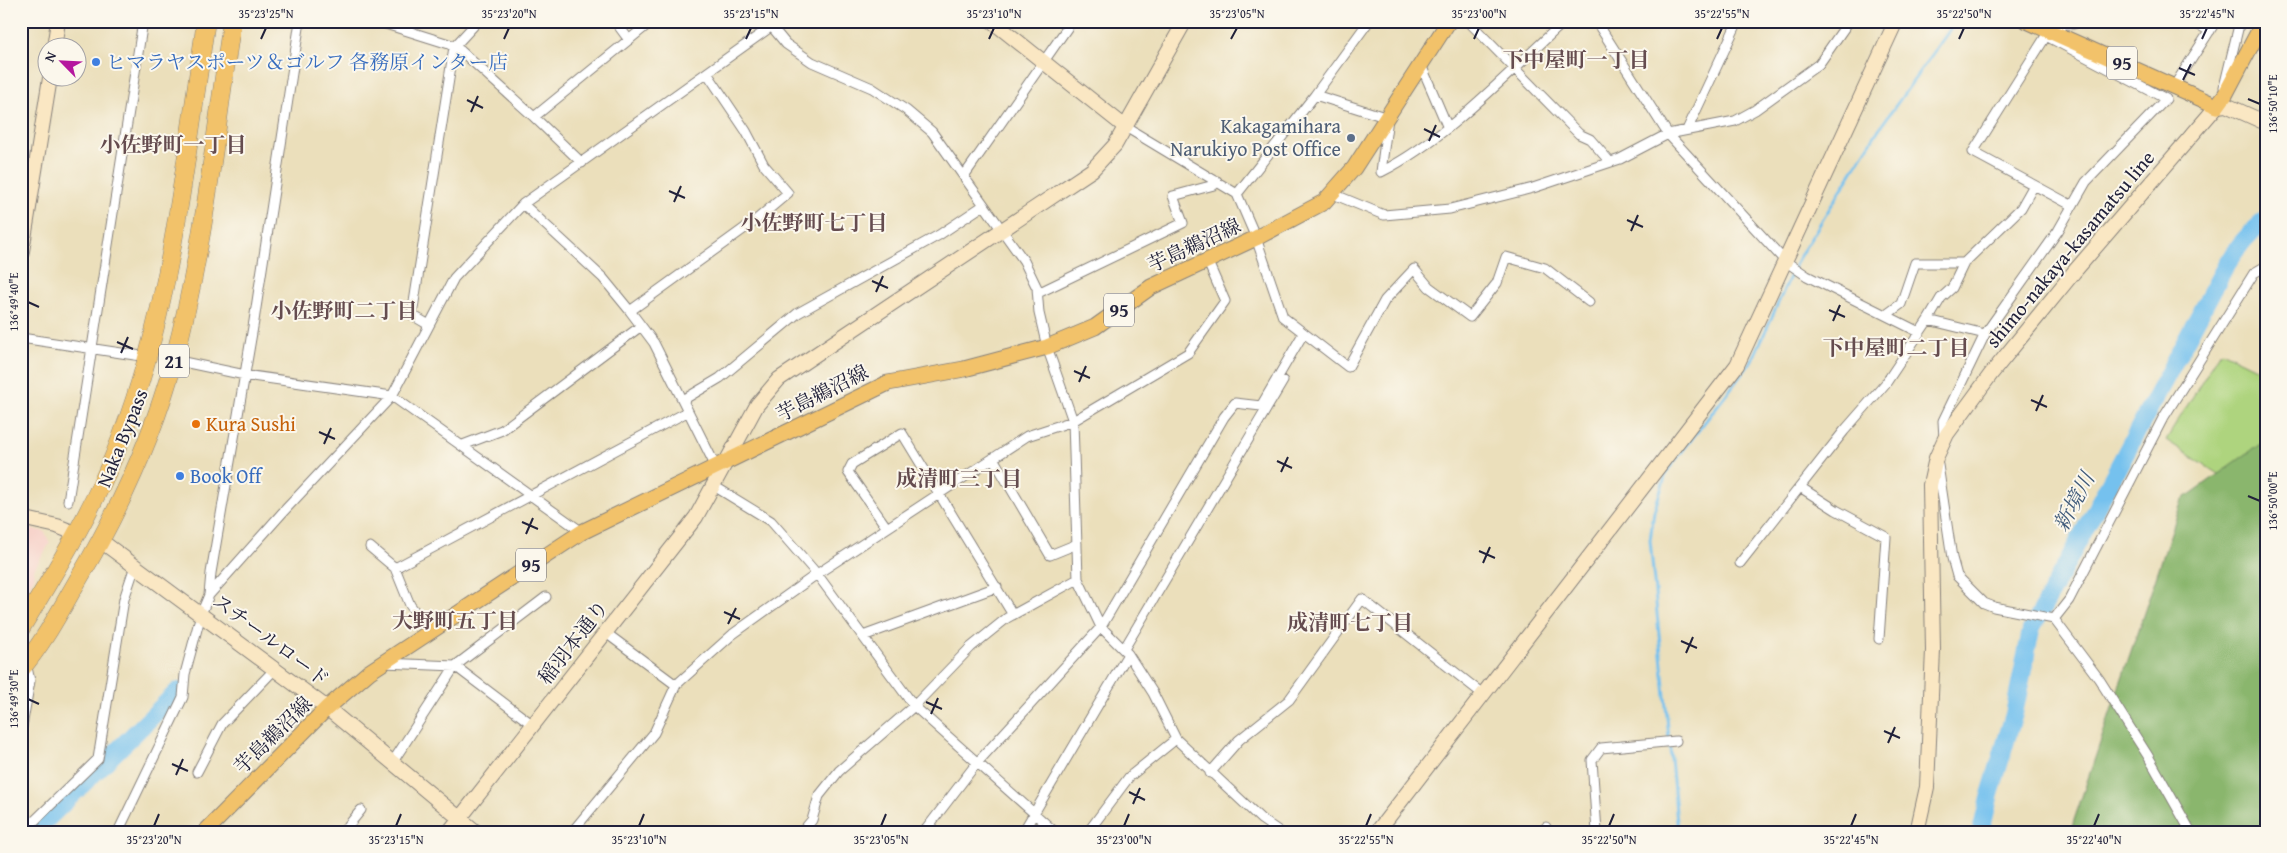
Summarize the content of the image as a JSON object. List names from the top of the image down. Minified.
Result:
{"streets":{"highway":["21","Naka Bypass","スチールロード"],"main road":["95","芋島鵜沼線"],"street":["shimo-nakaya-kasamatsu line","稲羽本通り"]},"crossings":[["95","shimo-nakaya-kasamatsu line"],["芋島鵜沼線","スチールロード"],["芋島鵜沼線","稲羽本通り"],["Naka Bypass","スチールロード"],["スチールロード","稲羽本通り"]],"districts":["下中屋町一丁目","小佐野町一丁目","小佐野町七丁目","小佐野町二丁目","下中屋町二丁目","成清町三丁目","大野町五丁目","成清町七丁目"],"water":["新境川"],"places":["ヒマラヤスポーツ＆ゴルフ 各務原インター店","Kakagamihara Narukiyo Post Office","Kura Sushi","Book Off"],"north":"top left","coordinates":["35°23'25\"N","35°23'20\"N","35°23'15\"N","35°23'10\"N","35°23'05\"N","35°23'00\"N","35°22'55\"N","35°22'50\"N","35°22'45\"N","136°50'10\"E","136°49'40\"E","136°50'00\"E","136°49'30\"E","35°22'40\"N"]}
